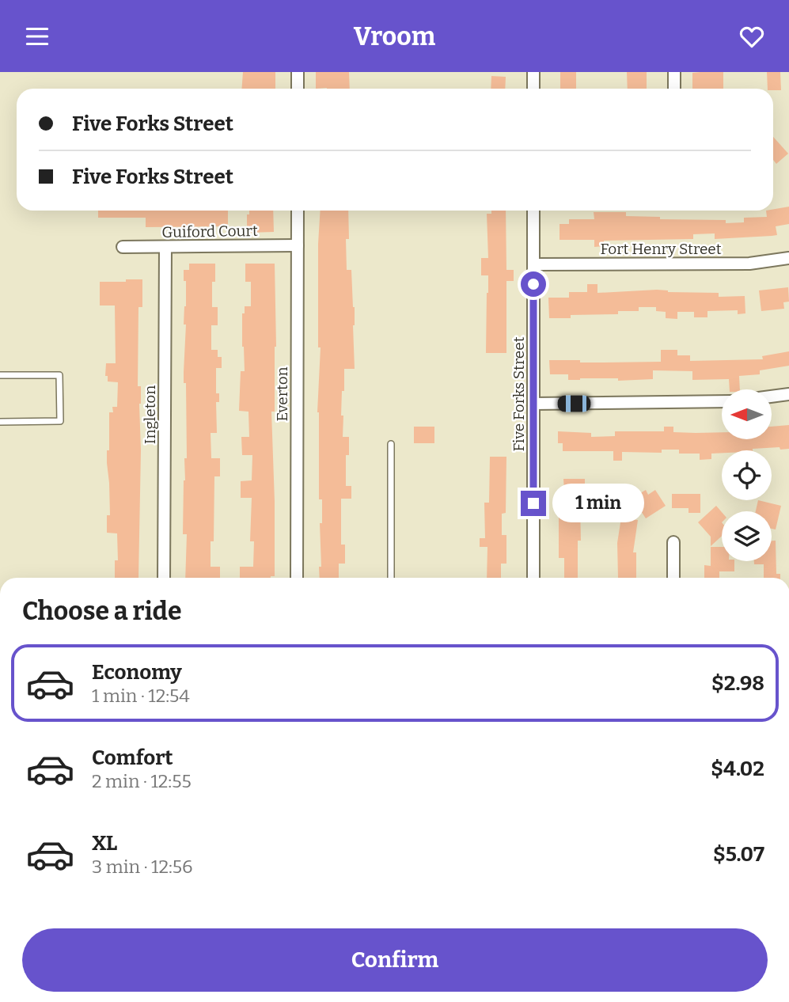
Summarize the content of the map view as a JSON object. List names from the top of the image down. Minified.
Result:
{"streets":{"street":["Guiford Court","Fort Henry Street","Everton","Five Forks Street","Ingleton"]},"crossings":[["Guiford Court","Everton"],["Guiford Court","Ingleton"],["Fort Henry Street","Five Forks Street"]],"north":"left","page":{"header":"Vroom","banner":["Five Forks Street","Five Forks Street"],"bubble":"1 min","heading":"Choose a ride","list":[{"name":"Economy","note":"1 min · 12:54","value":"$2.98"},{"name":"Comfort","note":"2 min · 12:55","value":"$4.02"},{"name":"XL","note":"3 min · 12:56","value":"$5.07"}],"buttons":"Confirm"}}
